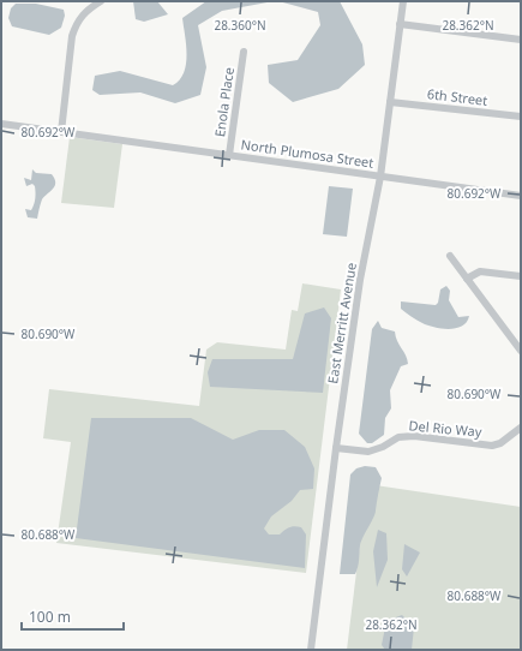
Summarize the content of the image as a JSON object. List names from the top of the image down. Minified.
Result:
{"streets":{"street":["6th Street","Enola Place","North Plumosa Street","East Merritt Avenue","Del Rio Way"]},"crossings":[["6th Street","East Merritt Avenue"],["Enola Place","North Plumosa Street"],["North Plumosa Street","East Merritt Avenue"],["East Merritt Avenue","Del Rio Way"]],"scale_bar":"100 m","coordinates":["28.360°N","28.362°N","80.692°W","80.690°W","80.688°W"]}
